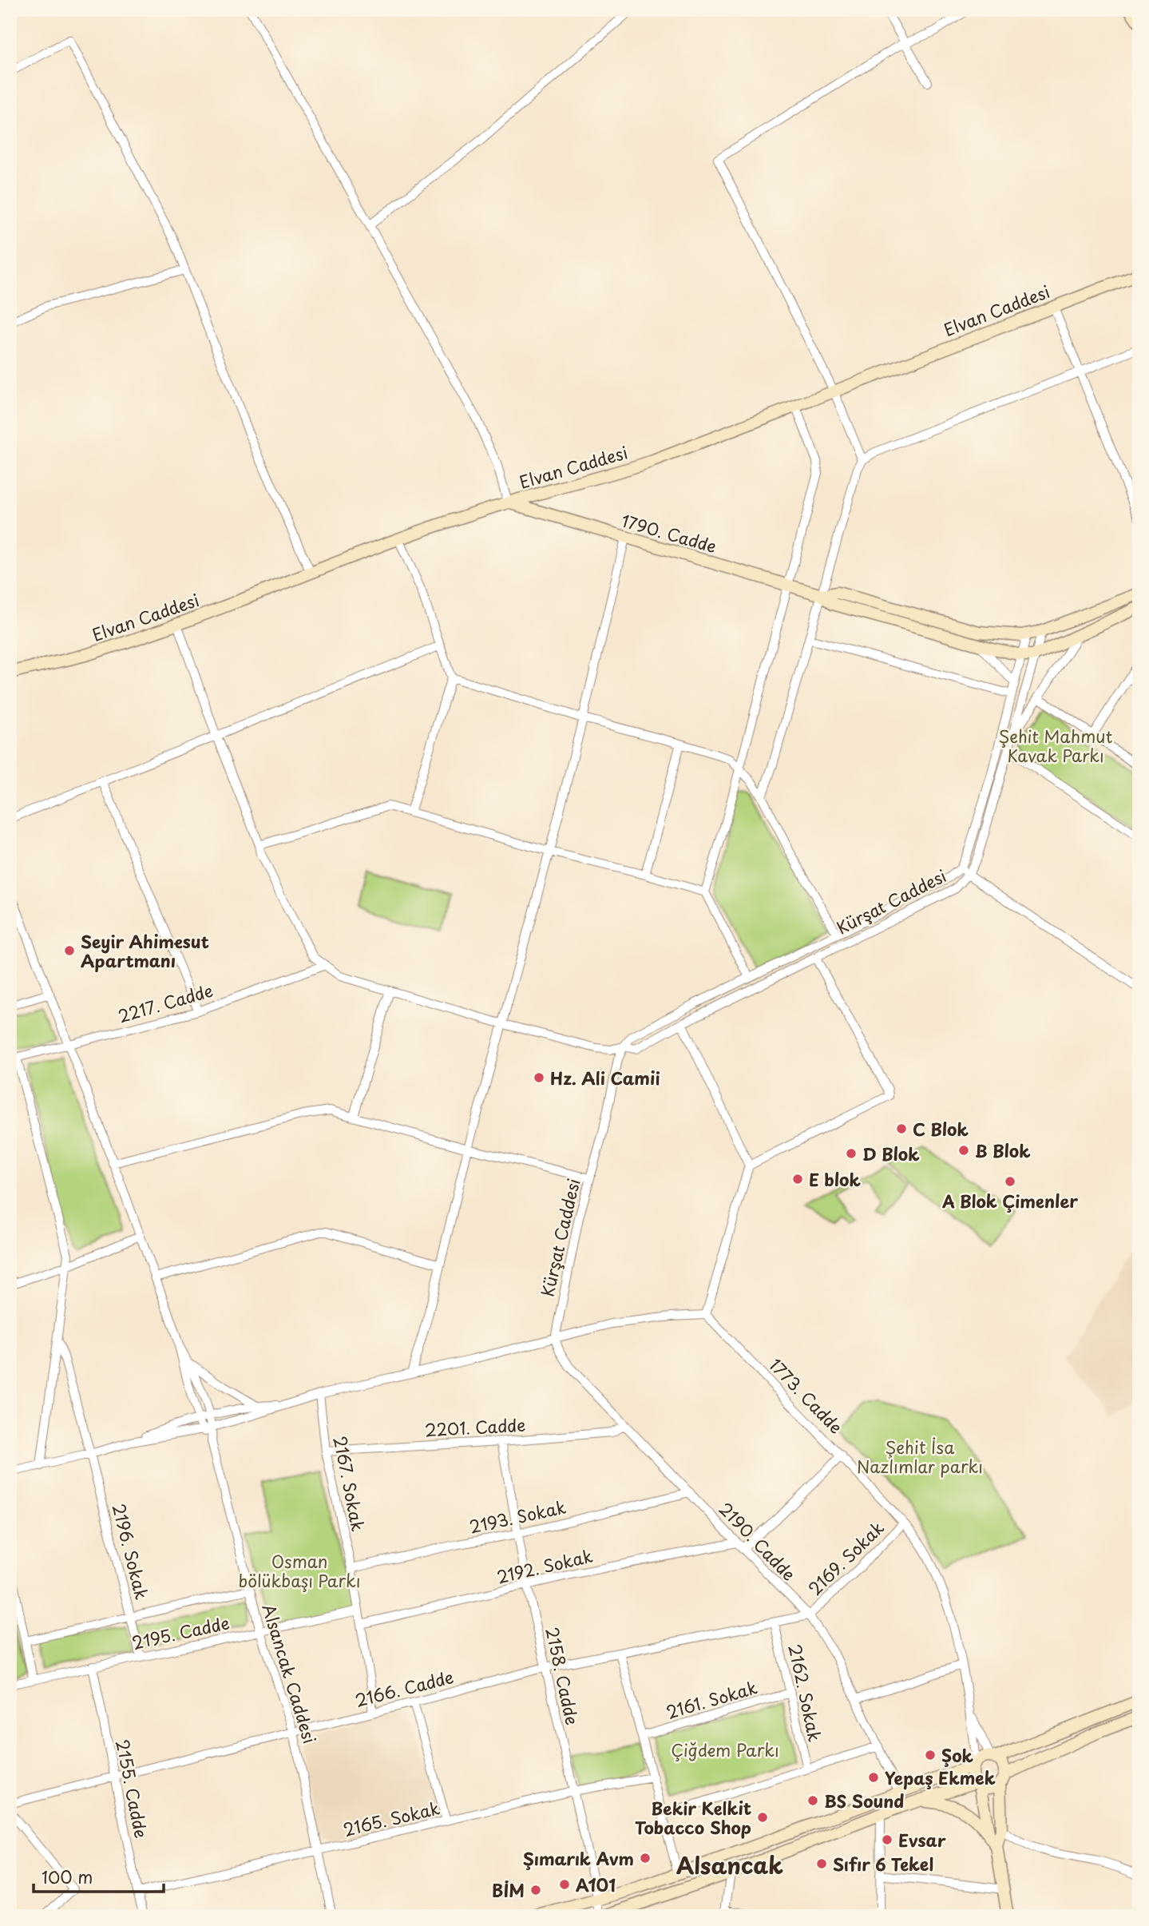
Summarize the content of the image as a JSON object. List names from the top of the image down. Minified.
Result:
{"streets":{"street":["Elvan Caddesi","1790. Cadde","Kürşat Caddesi","2217. Cadde","1773. Cadde","2201. Cadde","2167. Sokak","2193. Sokak","2190. Cadde","2196. Sokak","2169. Sokak","2192. Sokak","2195. Cadde","Alsancak Caddesi","2158. Cadde","2166. Cadde","2162. Sokak","2161. Sokak","2155. Cadde","2165. Sokak"]},"crossings":[["Elvan Caddesi","1790. Cadde"],["1790. Cadde","Kürşat Caddesi"],["Kürşat Caddesi","2190. Cadde"],["1773. Cadde","2169. Sokak"],["2201. Cadde","2167. Sokak"],["2201. Cadde","2190. Cadde"],["2201. Cadde","2158. Cadde"],["2167. Sokak","2193. Sokak"],["2167. Sokak","2192. Sokak"],["2167. Sokak","2195. Cadde"],["2167. Sokak","2166. Cadde"],["2193. Sokak","2190. Cadde"],["2193. Sokak","2158. Cadde"],["2190. Cadde","2169. Sokak"],["2190. Cadde","2192. Sokak"],["2190. Cadde","2166. Cadde"],["2196. Sokak","2195. Cadde"],["2169. Sokak","2166. Cadde"],["2192. Sokak","2158. Cadde"],["2195. Cadde","Alsancak Caddesi"],["2195. Cadde","2155. Cadde"],["Alsancak Caddesi","2166. Cadde"],["Alsancak Caddesi","2165. Sokak"],["2158. Cadde","2166. Cadde"],["2158. Cadde","2165. Sokak"],["2166. Cadde","2162. Sokak"],["2166. Cadde","2155. Cadde"],["2162. Sokak","2161. Sokak"],["2155. Cadde","2165. Sokak"]],"districts":["Alsancak"],"parks":["Şehit Mahmut Kavak Parkı","Şehit İsa Nazlımlar parkı","Osman bölükbaşı Parkı","Çiğdem Parkı"],"places":["Seyir Ahimesut Apartmanı","Hz. Ali Camii","C Blok","B Blok","D Blok","E blok","A Blok Çimenler","Şok","Yepaş Ekmek","BS Sound","Bekir Kelkit Tobacco Shop","Evsar","Şımarık Avm","Sıfır 6 Tekel","A101","BİM"],"scale_bar":"100 m"}
